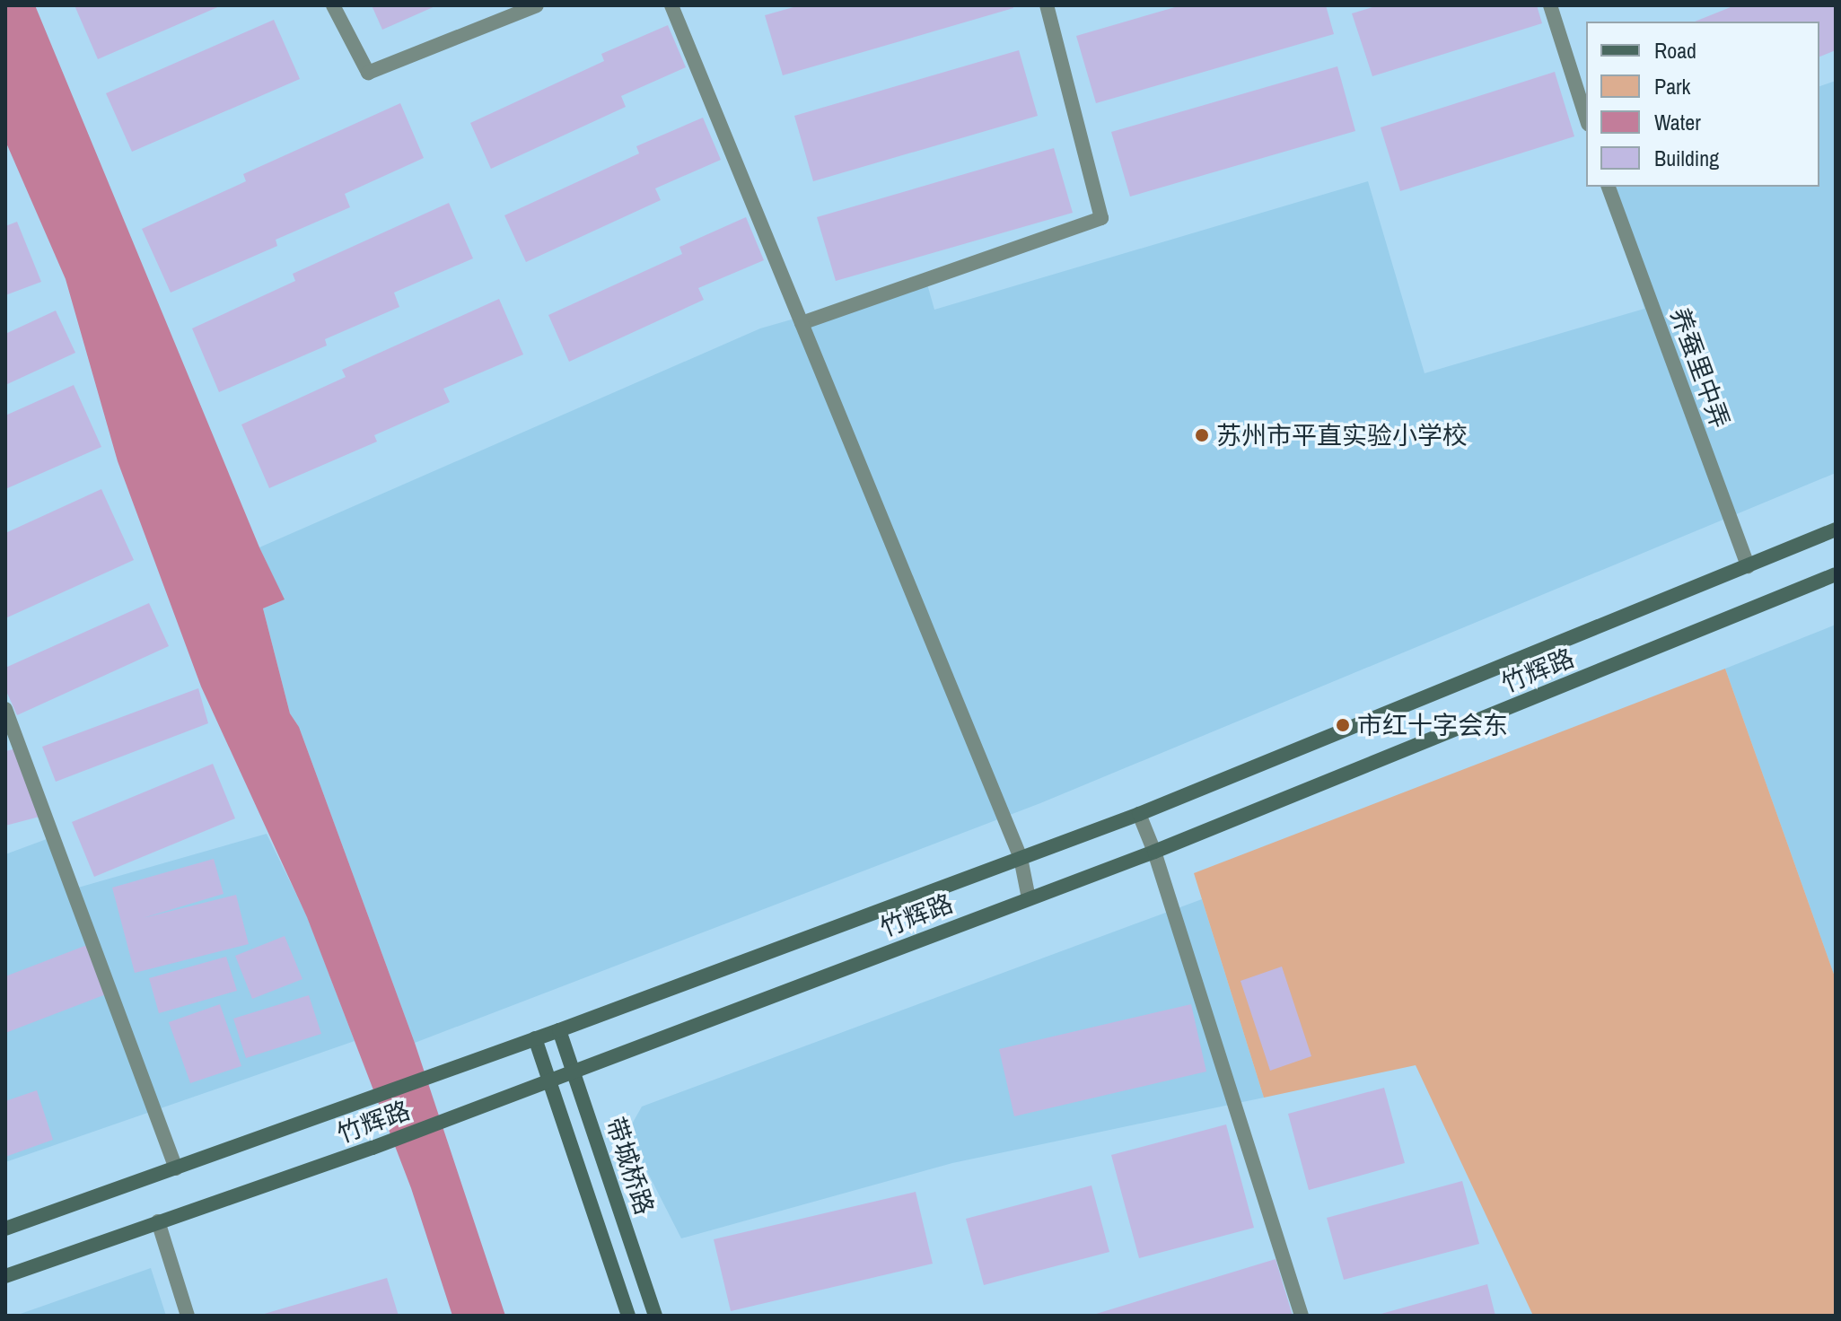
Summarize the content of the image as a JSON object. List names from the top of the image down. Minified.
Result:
{"streets":{"main road":["竹辉路","带城桥路"],"street":["养蚕里中弄"]},"crossings":[["养蚕里中弄","竹辉路"],["竹辉路","带城桥路"]],"places":["苏州市平直实验小学校","市红十字会东"],"legend":["Road","Park","Water","Building"]}
